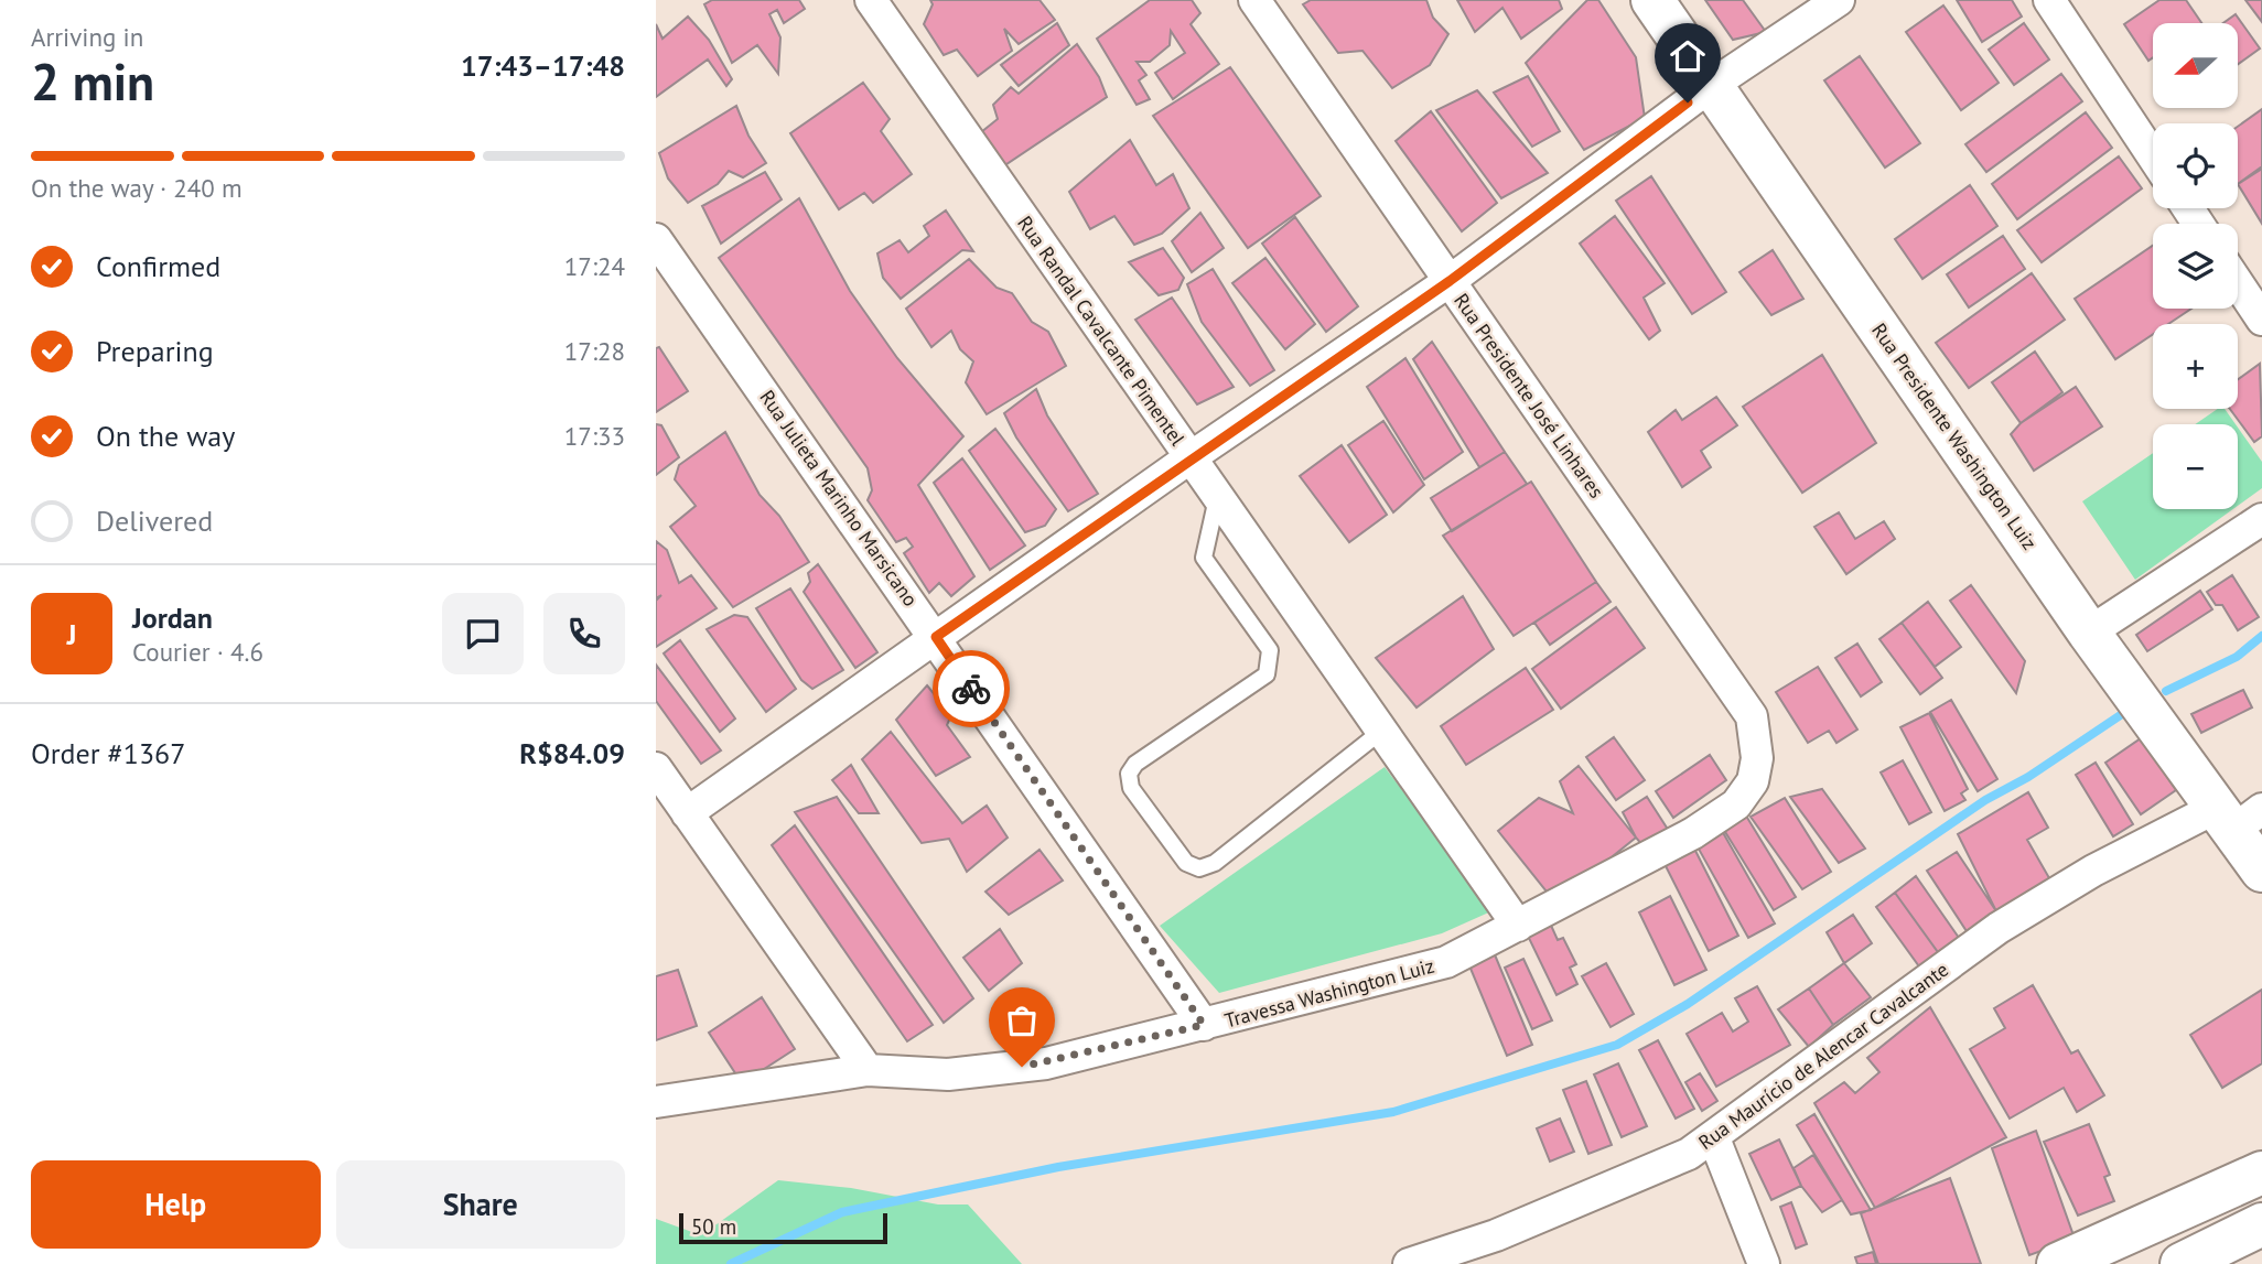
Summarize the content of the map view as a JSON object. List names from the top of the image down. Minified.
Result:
{"streets":{"main road":["Rua Presidente Washington Luiz"],"street":["Rua Randal Cavalcante Pimentel","Rua Presidente José Linhares","Rua Julieta Marinho Marsicano","Travessa Washington Luiz","Rua Maurício de Alencar Cavalcante"]},"crossings":[["Rua Randal Cavalcante Pimentel","Travessa Washington Luiz"],["Rua Presidente José Linhares","Travessa Washington Luiz"],["Rua Presidente Washington Luiz","Rua Maurício de Alencar Cavalcante"],["Rua Julieta Marinho Marsicano","Travessa Washington Luiz"]],"scale_bar":"50 m","north":"left","page":{"heading":["2 min","Arriving in","17:43–17:48"],"panel":["Jordan","Courier · 4.6","Order #1367","R$84.09"],"map_buttons":["+","−"],"bar":"On the way · 240 m","list":[["Confirmed","17:24"],["Preparing","17:28"],["On the way","17:33"],"Delivered"],"round":"J","buttons":["Help","Share"],"scale":"50 m"}}
